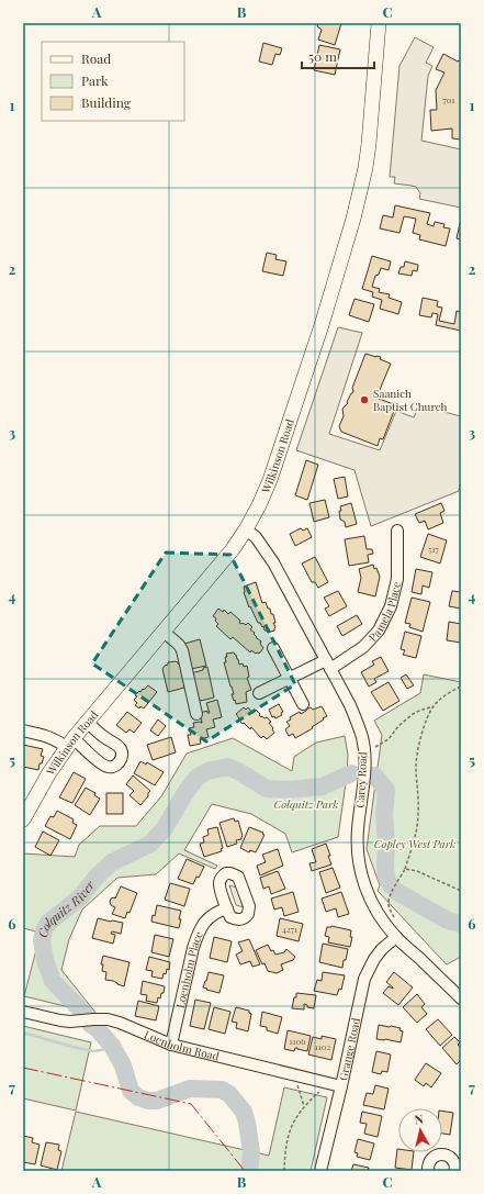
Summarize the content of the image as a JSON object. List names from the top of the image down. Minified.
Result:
{"streets":{"main road":["Wilkinson Road"],"street":["Pamela Place","Carey Road","Loenholm Place","Loenholm Road","Grange Road"]},"crossings":[["Wilkinson Road","Carey Road"],["Pamela Place","Carey Road"],["Carey Road","Grange Road"],["Loenholm Place","Loenholm Road"],["Loenholm Road","Grange Road"]],"water":["Colquitz River"],"parks":["Colquitz Park","Copley West Park"],"places":["Saanich Baptist Church"],"house_numbers":["701","517","4271","1106","1102"],"legend":["Road","Park","Building"],"scale_bar":"50 m","north":"top","grid":{"columns":["A","B","C"],"rows":["1","2","3","4","5","6","7"]}}
